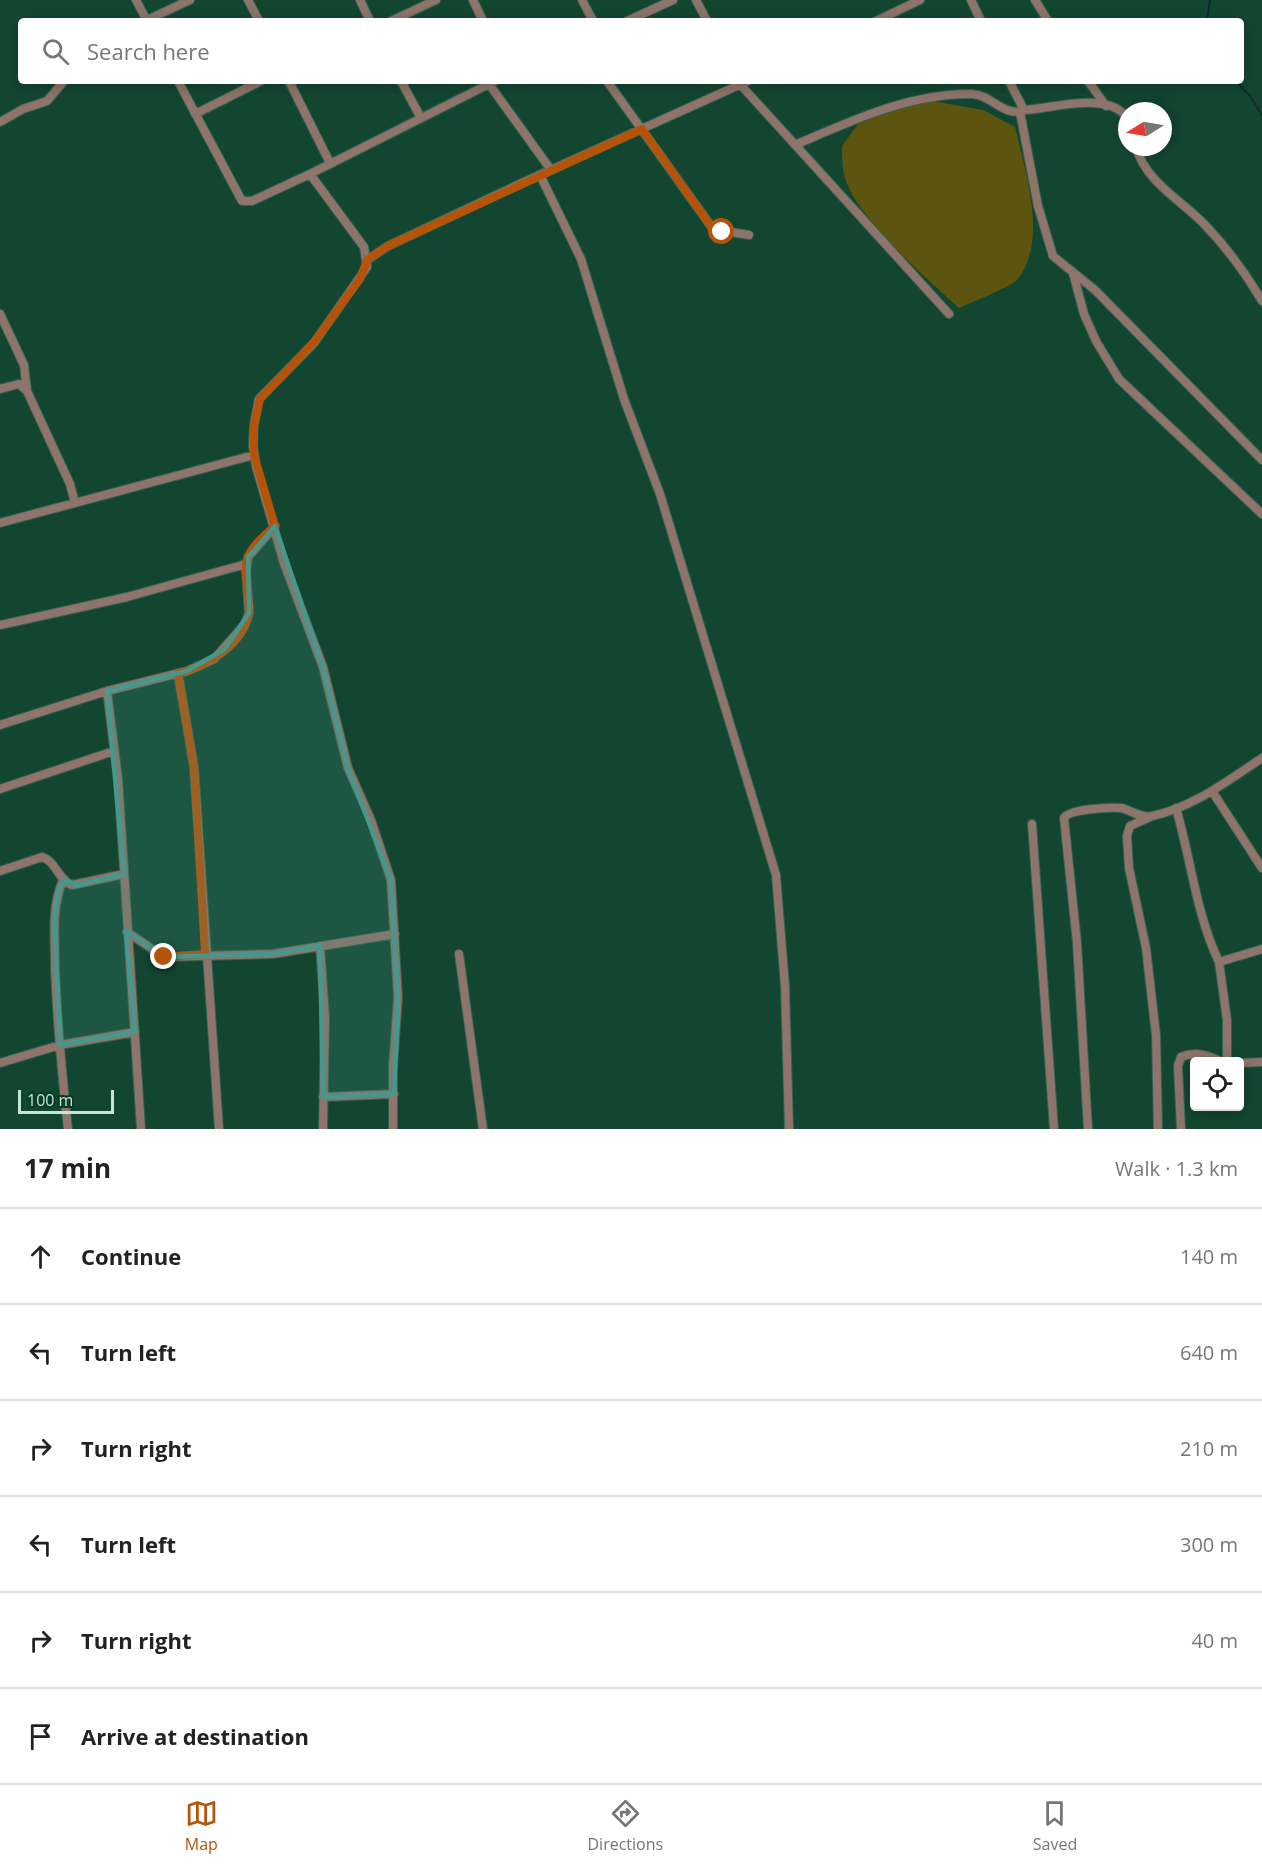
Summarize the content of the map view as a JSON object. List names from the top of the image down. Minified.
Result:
{"scale_bar":"100 m","north":"left","page":{"search":"Search here","scale":"100 m","heading":["17 min","Walk · 1.3 km"],"list":[["Continue","140 m"],["Turn left","640 m"],["Turn right","210 m"],["Turn left","300 m"],["Turn right","40 m"],"Arrive at destination"],"nav":["Map","Directions","Saved"]}}
